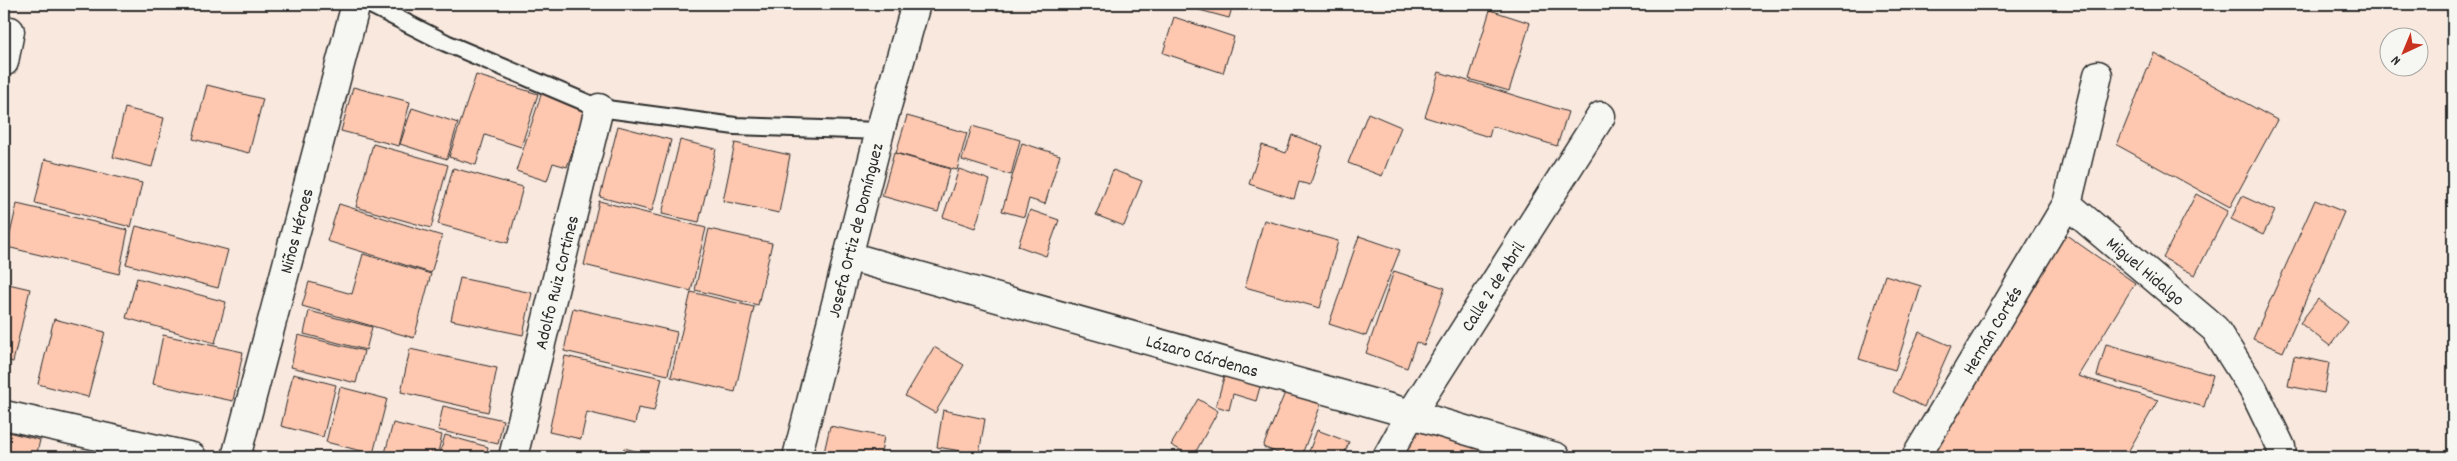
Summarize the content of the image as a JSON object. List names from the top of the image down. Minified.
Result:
{"streets":{"street":["Niños Héroes","Josefa Ortiz de Domínguez","Miguel Hidalgo","Adolfo Ruiz Cortines","Calle 2 de Abril","Hernán Cortés","Lázaro Cárdenas"]},"crossings":[["Josefa Ortiz de Domínguez","Lázaro Cárdenas"],["Miguel Hidalgo","Hernán Cortés"],["Calle 2 de Abril","Lázaro Cárdenas"]],"north":"bottom left"}
